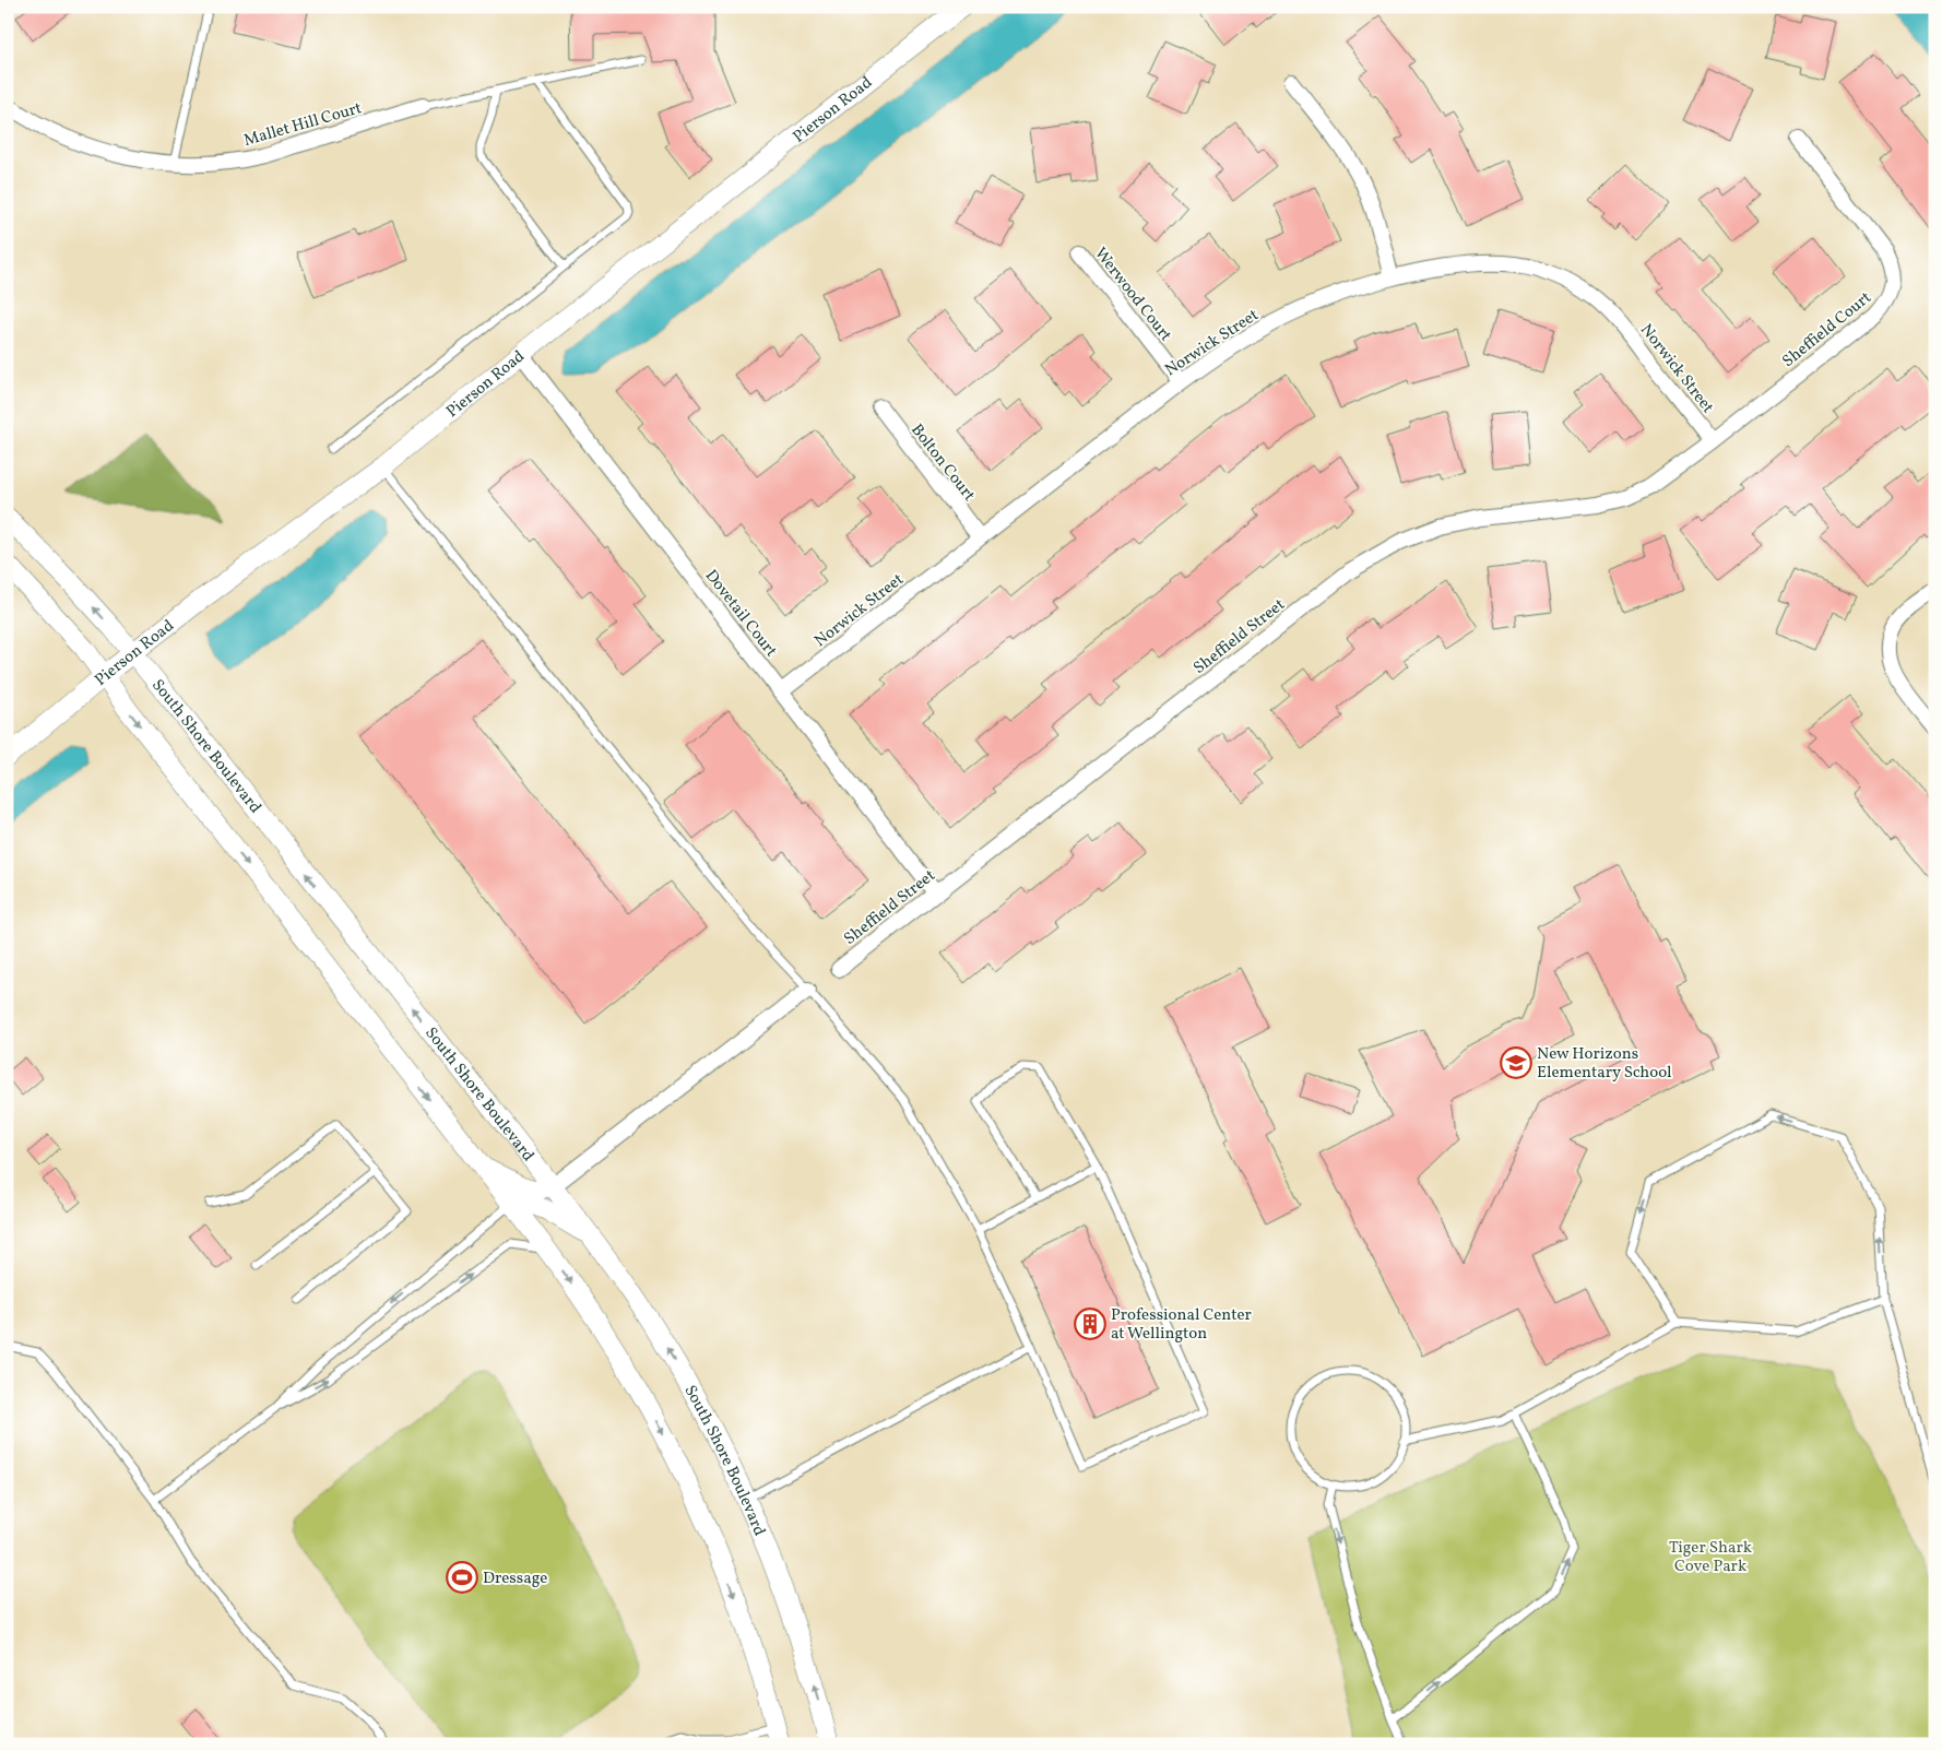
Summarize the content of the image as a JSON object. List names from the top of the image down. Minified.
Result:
{"streets":{"street":["Pierson Road","Mallet Hill Court","Werwood Court","Sheffield Court","Norwick Street","Bolton Court","Dovetail Court","Sheffield Street","South Shore Boulevard"]},"crossings":[["Pierson Road","Dovetail Court"],["Pierson Road","South Shore Boulevard"],["Werwood Court","Norwick Street"],["Sheffield Court","Norwick Street"],["Sheffield Court","Sheffield Street"],["Norwick Street","Bolton Court"],["Norwick Street","Dovetail Court"],["Norwick Street","Sheffield Street"],["Dovetail Court","Sheffield Street"]],"parks":["Tiger Shark Cove Park"],"places":{"school or university":["New Horizons Elementary School"],"building":["Professional Center at Wellington"],"sports":["Dressage"]}}
